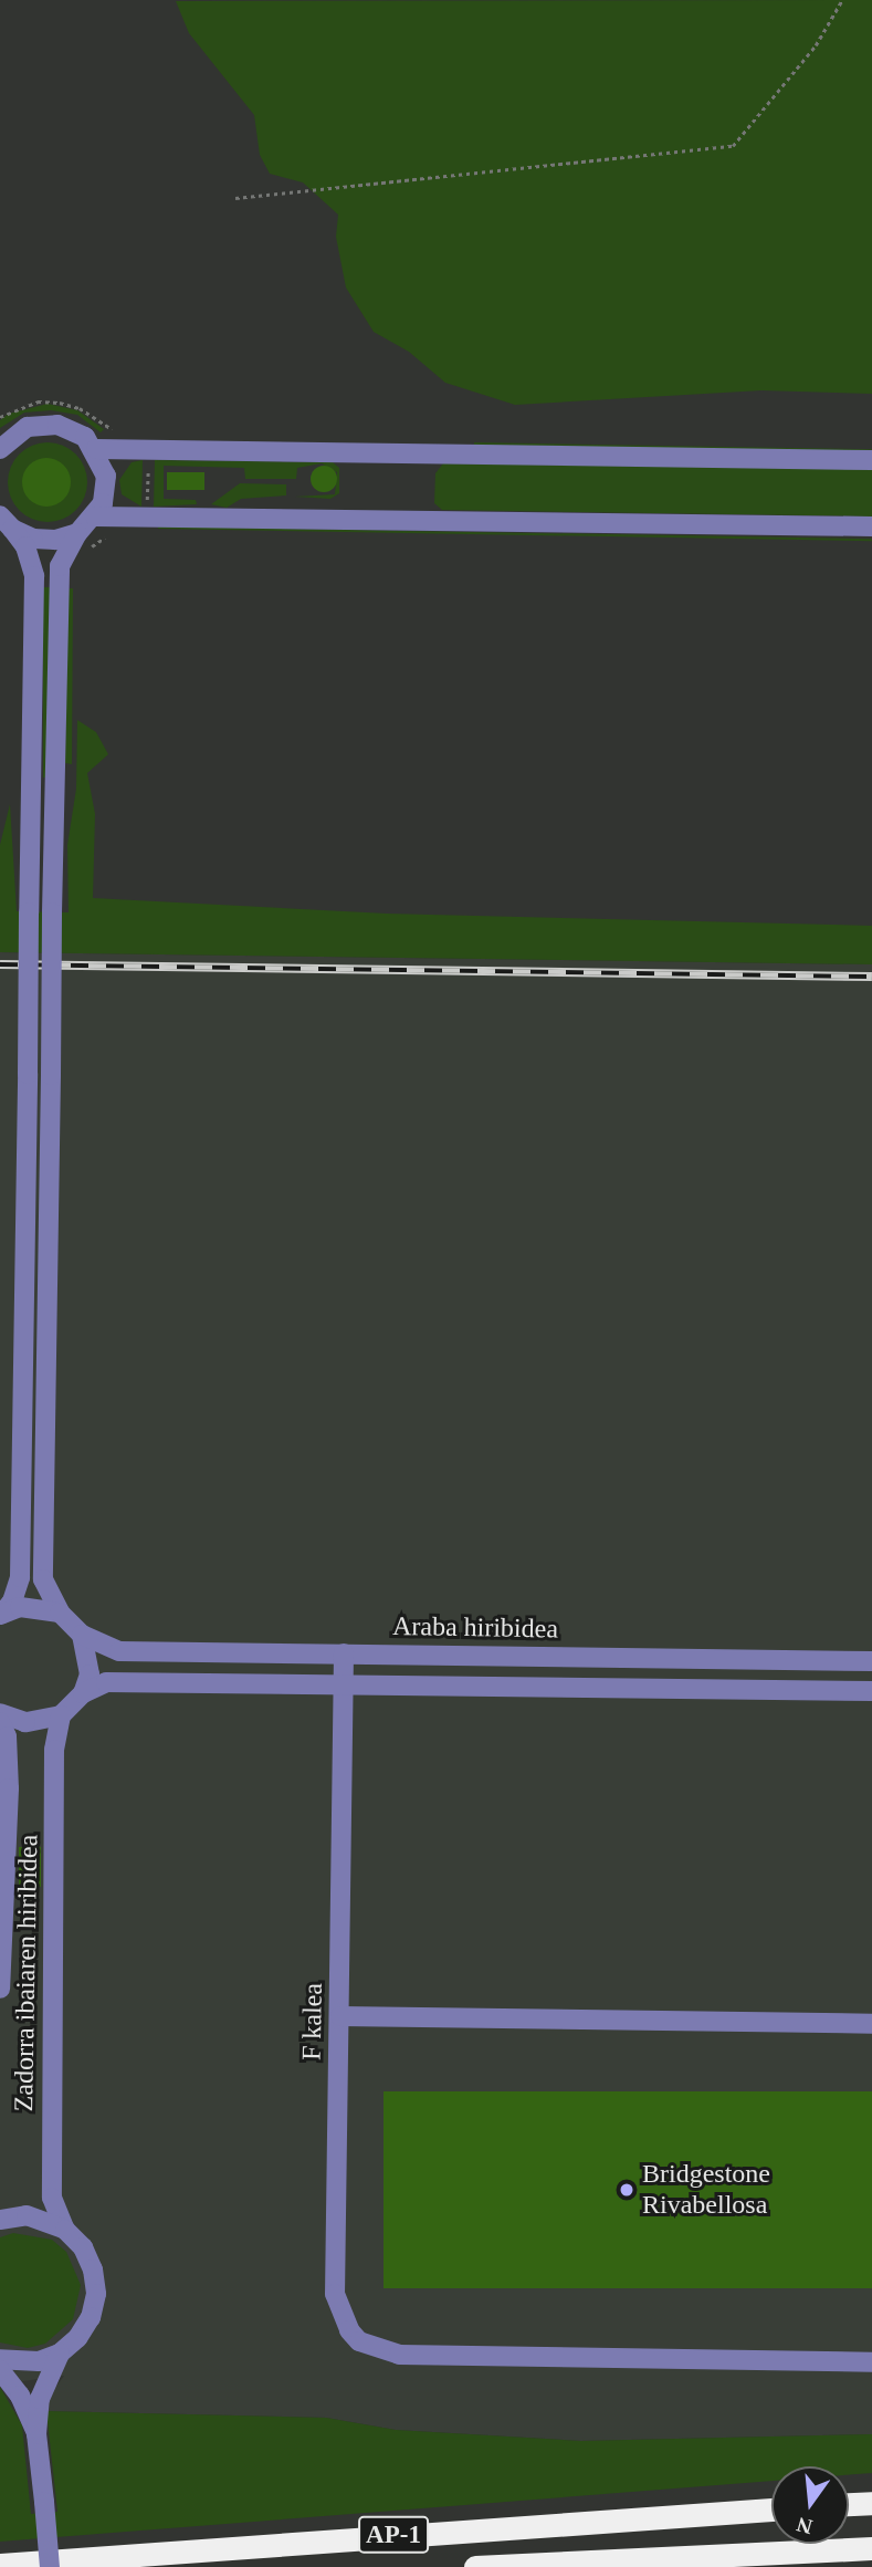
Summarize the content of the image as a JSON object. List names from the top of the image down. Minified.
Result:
{"streets":{"highway":["AP-1"],"street":["Araba hiribidea","Zadorra ibaiaren hiribidea","F kalea"]},"crossings":[["Araba hiribidea","F kalea"]],"places":["Bridgestone Rivabellosa"],"north":"bottom"}
